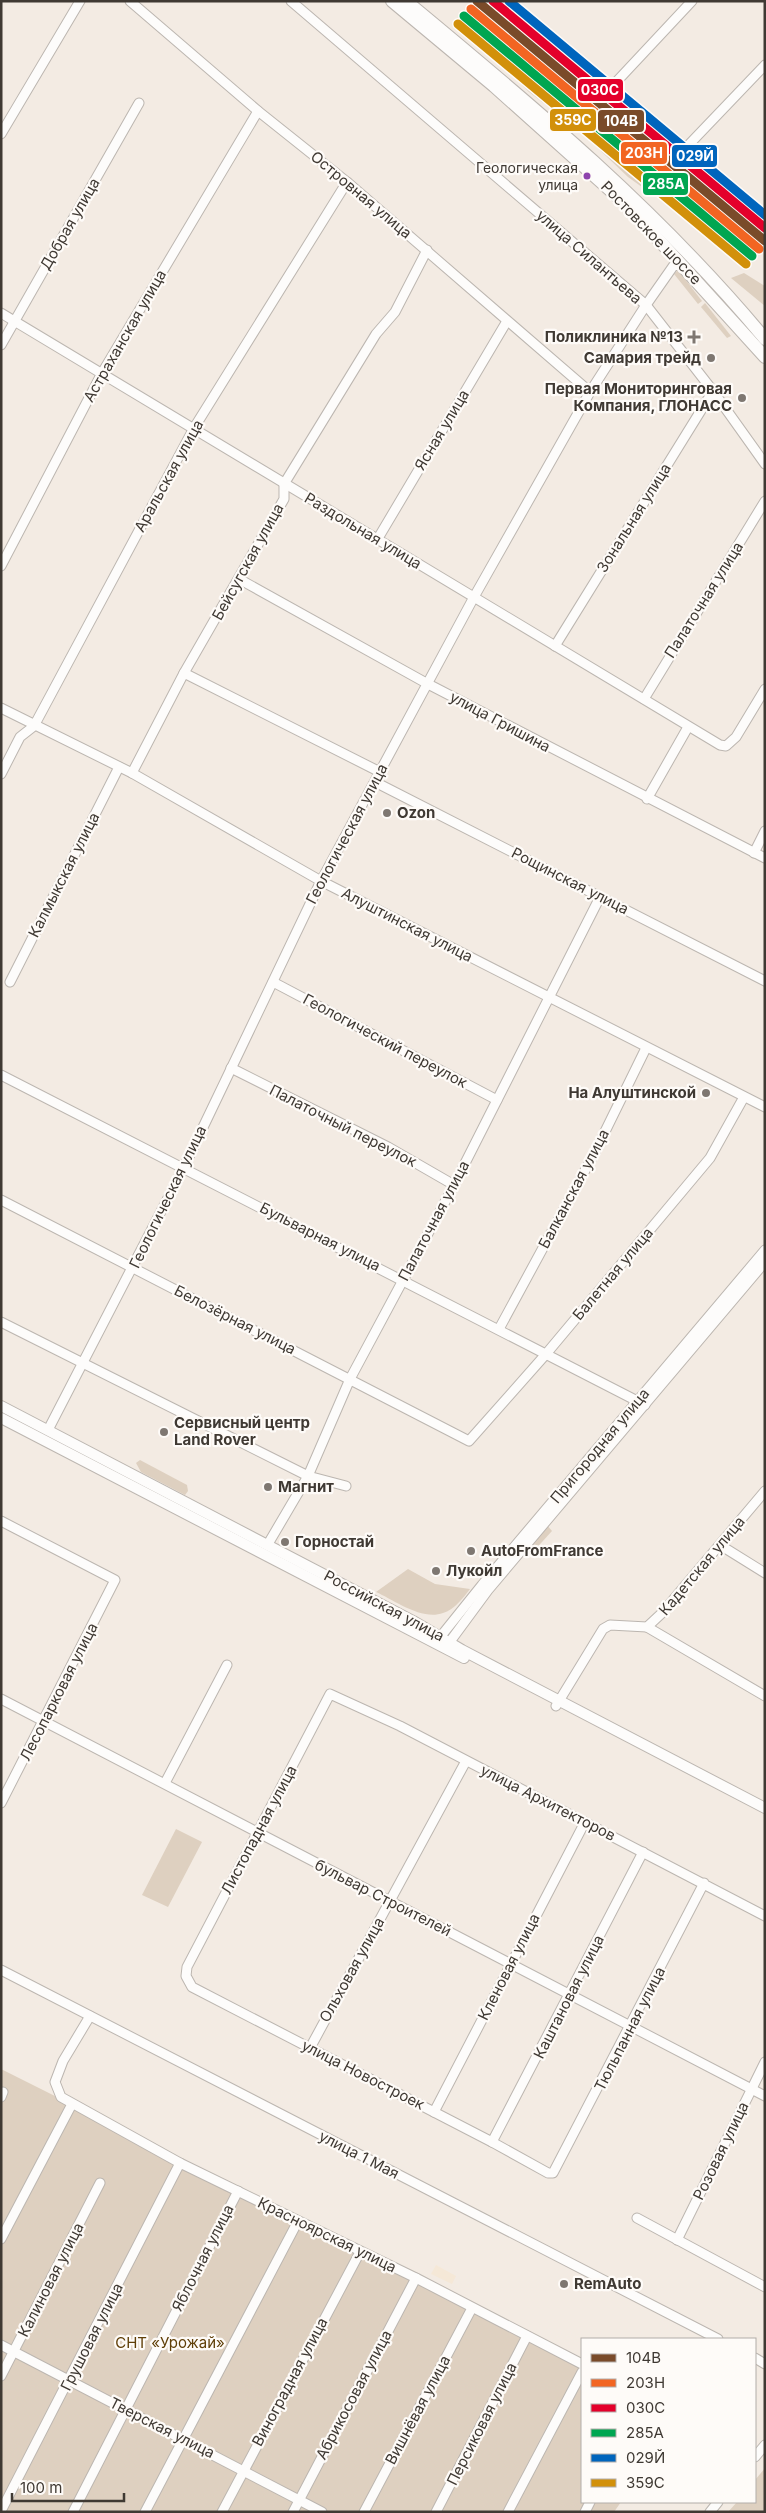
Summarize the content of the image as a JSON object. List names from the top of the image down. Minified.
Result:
{"streets":{"highway":["Ростовское шоссе"],"main road":["Российская улица"],"street":["Островная улица","Добрая улица","улица Силантьева","Астраханская улица","Ясная улица","Аральская улица","Зональная улица","Раздольная улица","Бейсугская улица","Палаточная улица","улица Гришина","Геологическая улица","Калмыкская улица","Рощинская улица","Алуштинская улица","Геологический переулок","Палаточный переулок","Балканская улица","Бульварная улица","Балетная улица","Белозёрная улица","Пригородная улица","Кадетская улица","Лесопарковая улица","улица Архитекторов","Листопадная улица","бульвар Строителей","Кленовая улица","Ольховая улица","Каштановая улица","Тюльпанная улица","улица Новостроек","Розовая улица","улица 1 Мая","Красноярская улица","Яблочная улица","Калиновая улица","Грушовая улица","Виноградная улица","Абрикосовая улица","Вишнёвая улица","Персиковая улица","Тверская улица"]},"crossings":[["Островная улица","Астраханская улица"],["Островная улица","Ясная улица"],["Островная улица","Аральская улица"],["Островная улица","Бейсугская улица"],["Островная улица","Геологическая улица"],["Добрая улица","Раздольная улица"],["Ростовское шоссе","Геологическая улица"],["улица Силантьева","Зональная улица"],["улица Силантьева","Геологическая улица"],["Астраханская улица","Раздольная улица"],["Ясная улица","Раздольная улица"],["Аральская улица","Раздольная улица"],["Аральская улица","Алуштинская улица"],["Зональная улица","Раздольная улица"],["Раздольная улица","Бейсугская улица"],["Раздольная улица","Палаточная улица"],["Раздольная улица","Геологическая улица"],["Бейсугская улица","улица Гришина"],["Бейсугская улица","Алуштинская улица"],["Палаточная улица","Рощинская улица"],["Палаточная улица","Алуштинская улица"],["Палаточная улица","Геологический переулок"],["Палаточная улица","Палаточный переулок"],["Палаточная улица","Бульварная улица"],["Палаточная улица","Белозёрная улица"],["Палаточная улица","Российская улица"],["улица Гришина","Геологическая улица"],["Геологическая улица","Рощинская улица"],["Геологическая улица","Алуштинская улица"],["Геологическая улица","Геологический переулок"],["Геологическая улица","Палаточный переулок"],["Геологическая улица","Бульварная улица"],["Геологическая улица","Белозёрная улица"],["Геологическая улица","Российская улица"],["Калмыкская улица","Алуштинская улица"],["Алуштинская улица","Балканская улица"],["Алуштинская улица","Балетная улица"],["Балканская улица","Бульварная улица"],["Бульварная улица","Балетная улица"],["Бульварная улица","Пригородная улица"],["Балетная улица","Белозёрная улица"],["Пригородная улица","Российская улица"],["Кадетская улица","Российская улица"],["Лесопарковая улица","бульвар Строителей"],["улица Архитекторов","Листопадная улица"],["улица Архитекторов","Кленовая улица"],["улица Архитекторов","Ольховая улица"],["улица Архитекторов","Каштановая улица"],["улица Архитекторов","Тюльпанная улица"],["Листопадная улица","бульвар Строителей"],["Листопадная улица","улица Новостроек"],["бульвар Строителей","Кленовая улица"],["бульвар Строителей","Ольховая улица"],["бульвар Строителей","Каштановая улица"],["бульвар Строителей","Тюльпанная улица"],["бульвар Строителей","Розовая улица"],["Кленовая улица","улица Новостроек"],["Ольховая улица","улица Новостроек"],["Каштановая улица","улица Новостроек"],["Тюльпанная улица","улица Новостроек"],["Красноярская улица","Яблочная улица"],["Красноярская улица","Грушовая улица"],["Красноярская улица","Виноградная улица"],["Красноярская улица","Абрикосовая улица"],["Красноярская улица","Вишнёвая улица"],["Красноярская улица","Персиковая улица"],["Яблочная улица","Тверская улица"],["Калиновая улица","Тверская улица"],["Грушовая улица","Тверская улица"],["Виноградная улица","Тверская улица"],["Абрикосовая улица","Тверская улица"]],"parks":["СНТ «Урожай»"],"places":{"other":["Геологическая улица","Самария трейд","Первая Мониторинговая Компания, ГЛОНАСС","Ozon","На Алуштинской","Сервисный центр Land Rover","Магнит","Горностай","AutoFromFrance","Лукойл","RemAuto"],"health":["Поликлиника №13"]},"lines":["transit line 104В","transit line 030C","transit line 029Й","transit line 203Н","transit line 285А","transit line 359С"],"legend":["104В","203Н","030C","285А","029Й","359С"],"scale_bar":"100 m"}
